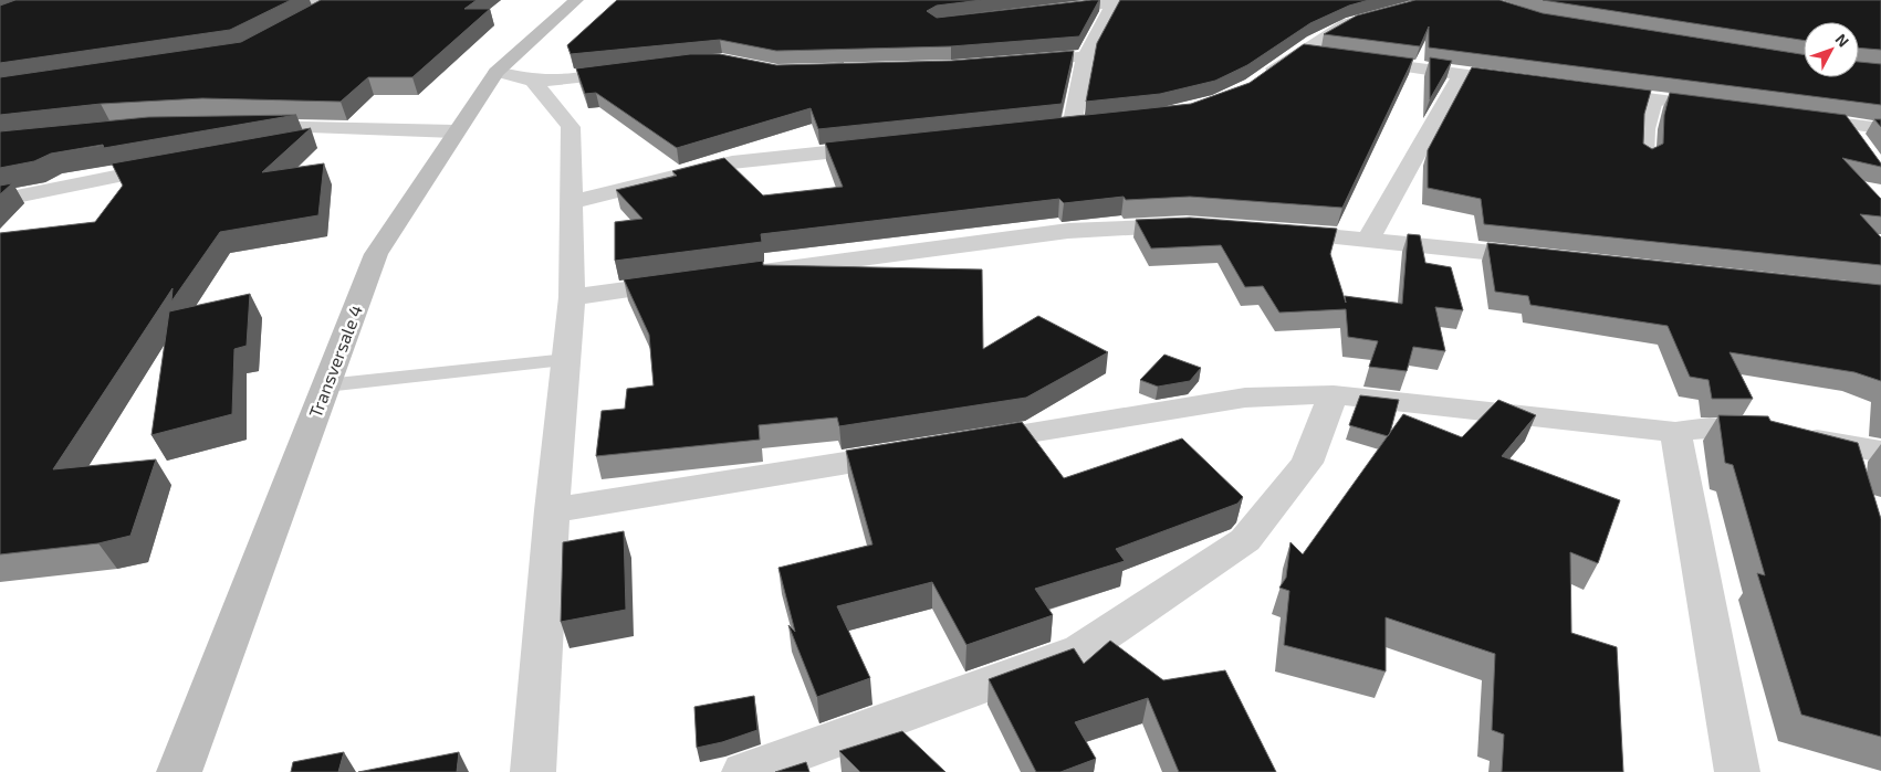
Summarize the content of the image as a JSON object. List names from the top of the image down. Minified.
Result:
{"streets":{"main road":["Transversale 4"]},"north":"top right"}
